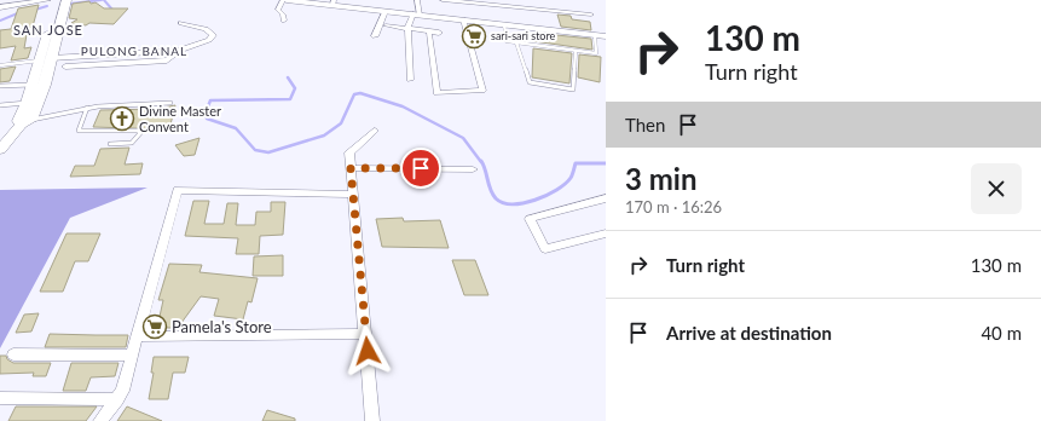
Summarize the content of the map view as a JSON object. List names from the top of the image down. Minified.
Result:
{"districts":["SAN JOSE","PULONG BANAL"],"places":{"supermarket":["sari-sari store","Pamela's Store"],"church":["Divine Master Convent"]},"page":{"turn":["130 m","Turn right"],"then":"Then","heading":["3 min","170 m · 16:26"],"list":[{"name":"Turn right","value":"130 m"},{"name":"Arrive at destination","value":"40 m"}]}}
